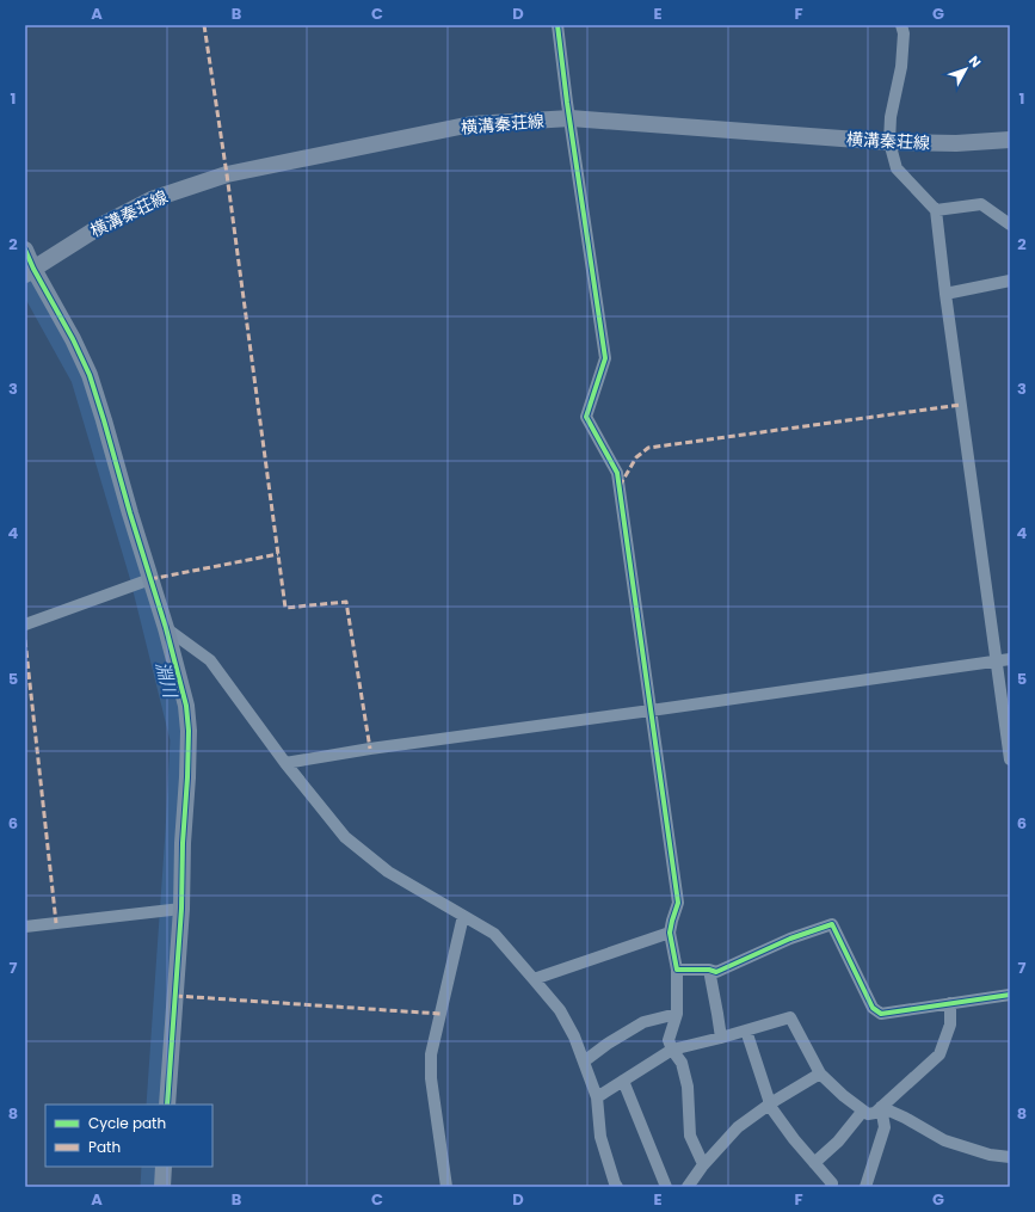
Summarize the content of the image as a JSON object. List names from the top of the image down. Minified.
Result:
{"streets":{"main road":["横溝秦荘線"]},"water":["淵川"],"legend":["Cycle path","Path"],"north":"top right","grid":{"columns":["A","B","C","D","E","F","G"],"rows":["1","2","3","4","5","6","7","8"]}}
